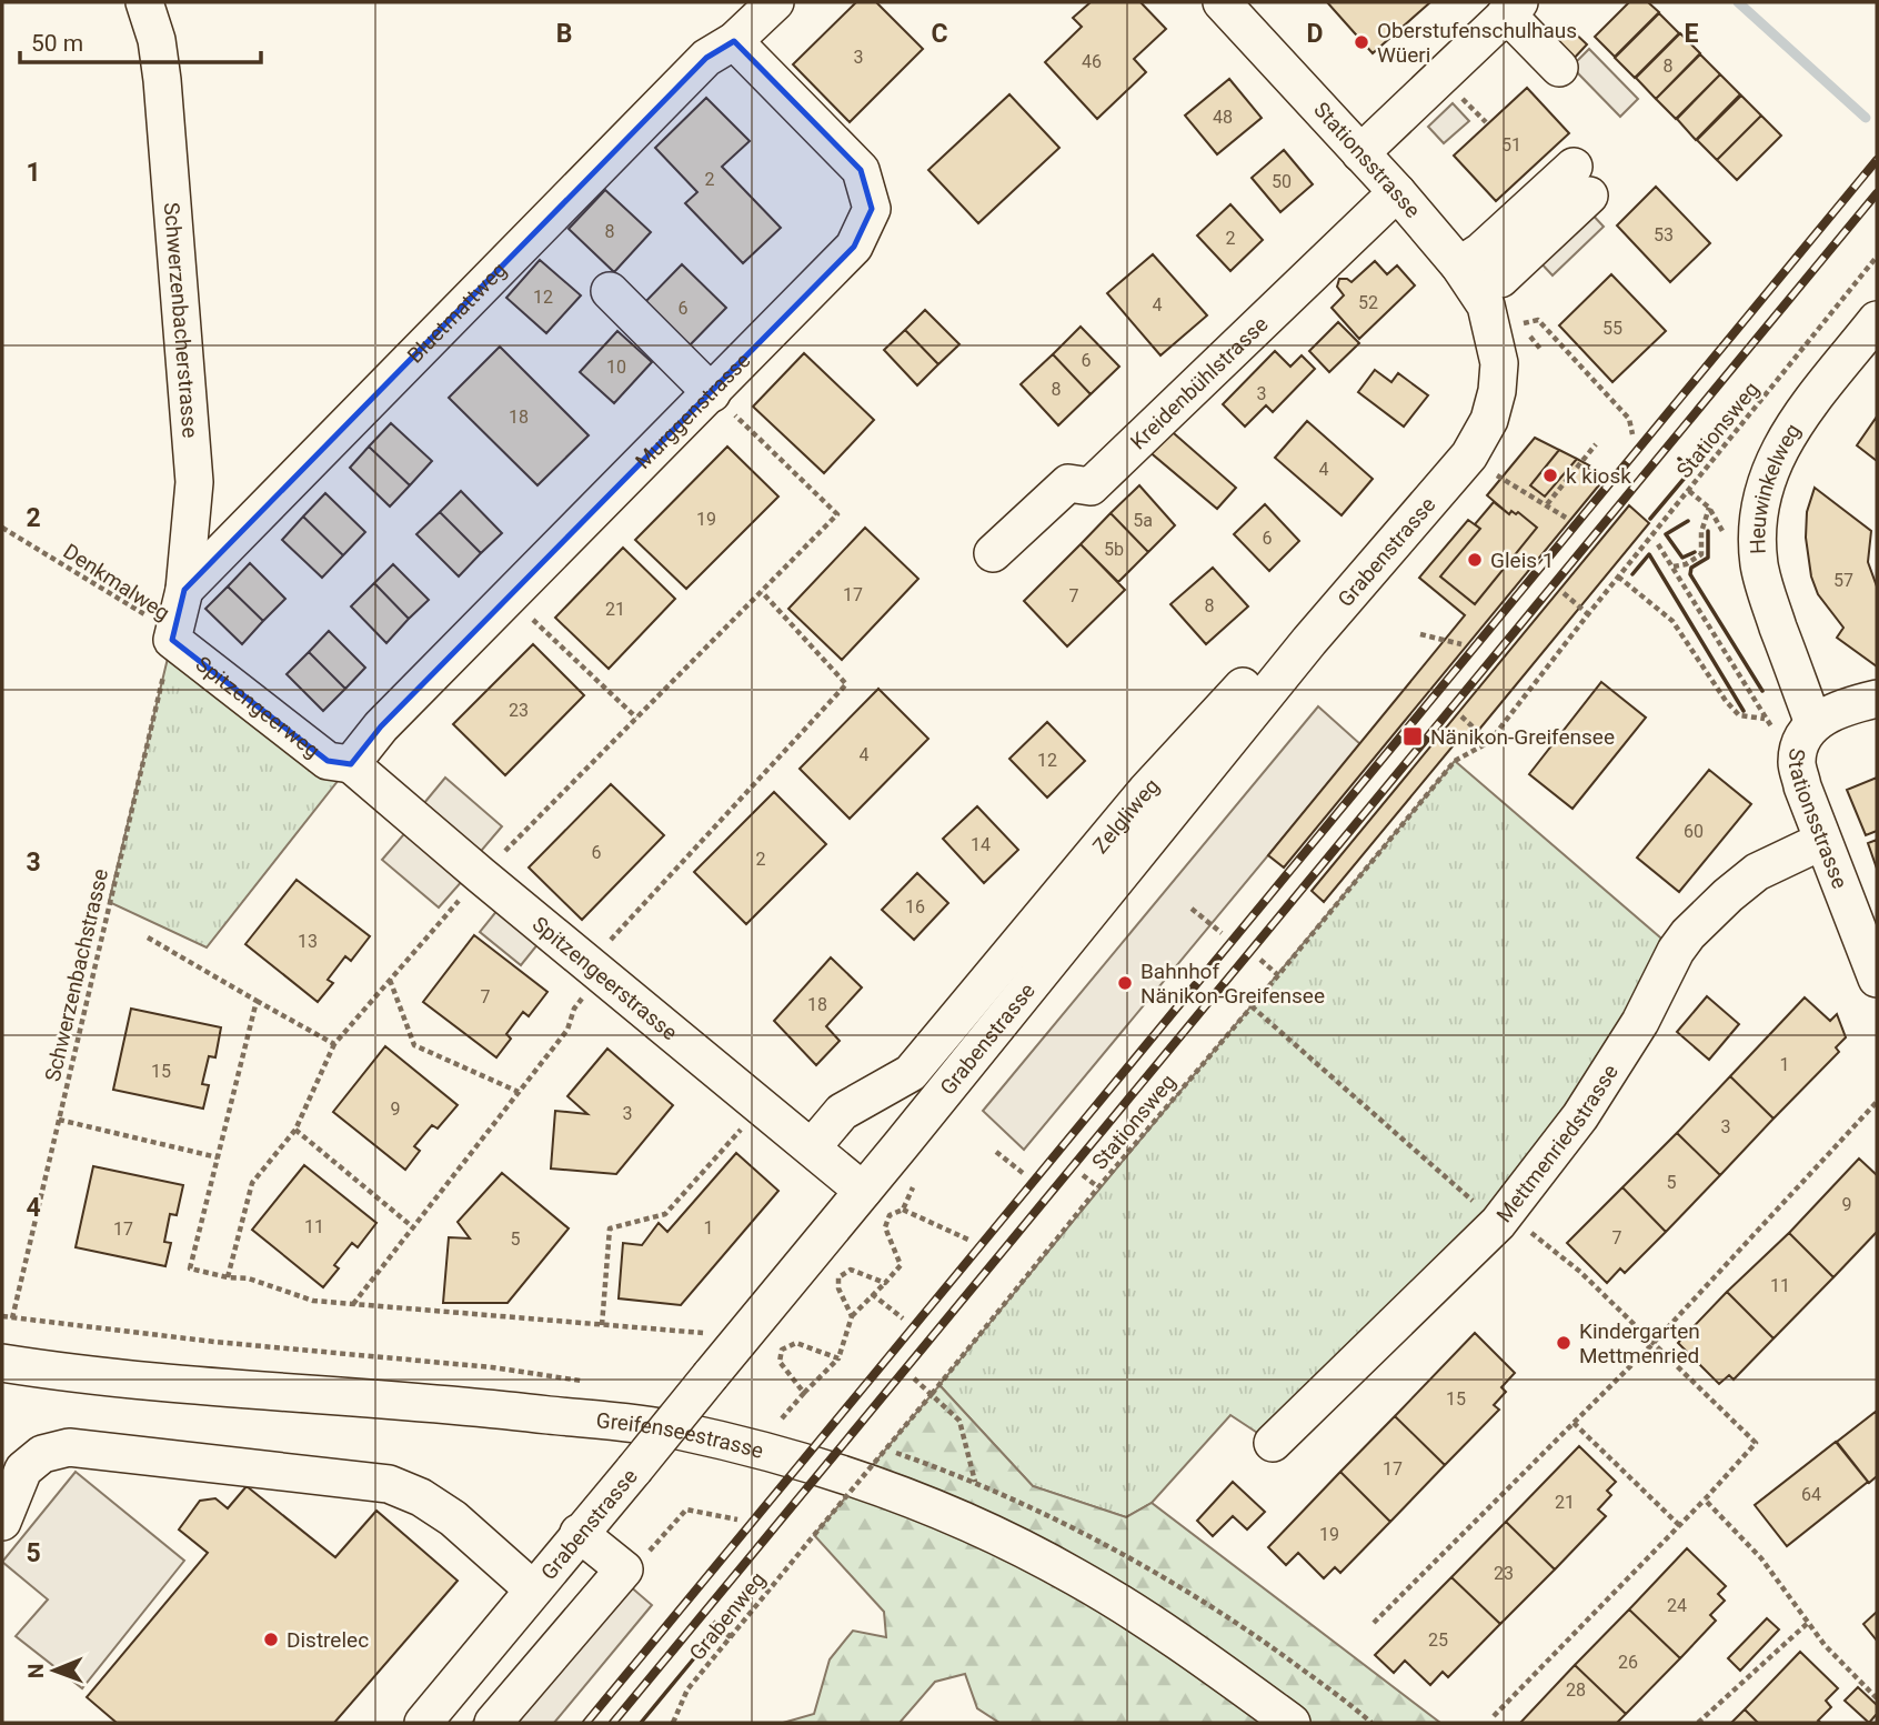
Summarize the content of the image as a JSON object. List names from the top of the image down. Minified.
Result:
{"streets":{"street":["Stationsstrasse","Bluetmattweg","Schwerzenbacherstrasse","Kreidenbühlstrasse","Murggenstrasse","Heuwinkelweg","Grabenstrasse","Spitzengeerweg","Zelgliweg","Spitzengeerstrasse","Mettmenriedstrasse","Greifenseestrasse"],"path":["Stationsweg","Denkmalweg","Schwerzenbachstrasse","Grabenweg"]},"crossings":[["Stationsstrasse","Kreidenbühlstrasse"],["Stationsstrasse","Heuwinkelweg"],["Stationsstrasse","Grabenstrasse"],["Stationsstrasse","Mettmenriedstrasse"],["Bluetmattweg","Schwerzenbacherstrasse"],["Bluetmattweg","Murggenstrasse"],["Schwerzenbacherstrasse","Denkmalweg"],["Schwerzenbacherstrasse","Spitzengeerweg"],["Schwerzenbacherstrasse","Schwerzenbachstrasse"],["Murggenstrasse","Spitzengeerweg"],["Murggenstrasse","Spitzengeerstrasse"],["Stationsweg","Grabenweg"],["Grabenstrasse","Zelgliweg"],["Grabenstrasse","Spitzengeerstrasse"],["Denkmalweg","Spitzengeerweg"],["Denkmalweg","Schwerzenbachstrasse"],["Spitzengeerweg","Schwerzenbachstrasse"],["Spitzengeerweg","Spitzengeerstrasse"],["Zelgliweg","Spitzengeerstrasse"]],"places":{"other":["Oberstufenschulhaus Wüeri","k kiosk","Gleis 1","Bahnhof Nänikon-Greifensee","Kindergarten Mettmenried","Distrelec"],"transit":["Nänikon-Greifensee"]},"house_numbers":["3","46","8","48","51","2","50","8","53","2","12","52","4","6","55","6","10","8","3","18","4","19","5a","6","5b","57","17","7","8","21","23","4","12","60","14","6","2","16","13","7","18","1","15","9","3","3","5","9","11","1","17","7","5","11","15","17","64","21","19","23","24","25","26","28"],"scale_bar":"50 m","north":"left","grid":{"columns":["B","C","D","E"],"rows":["1","2","3","4","5"]}}
